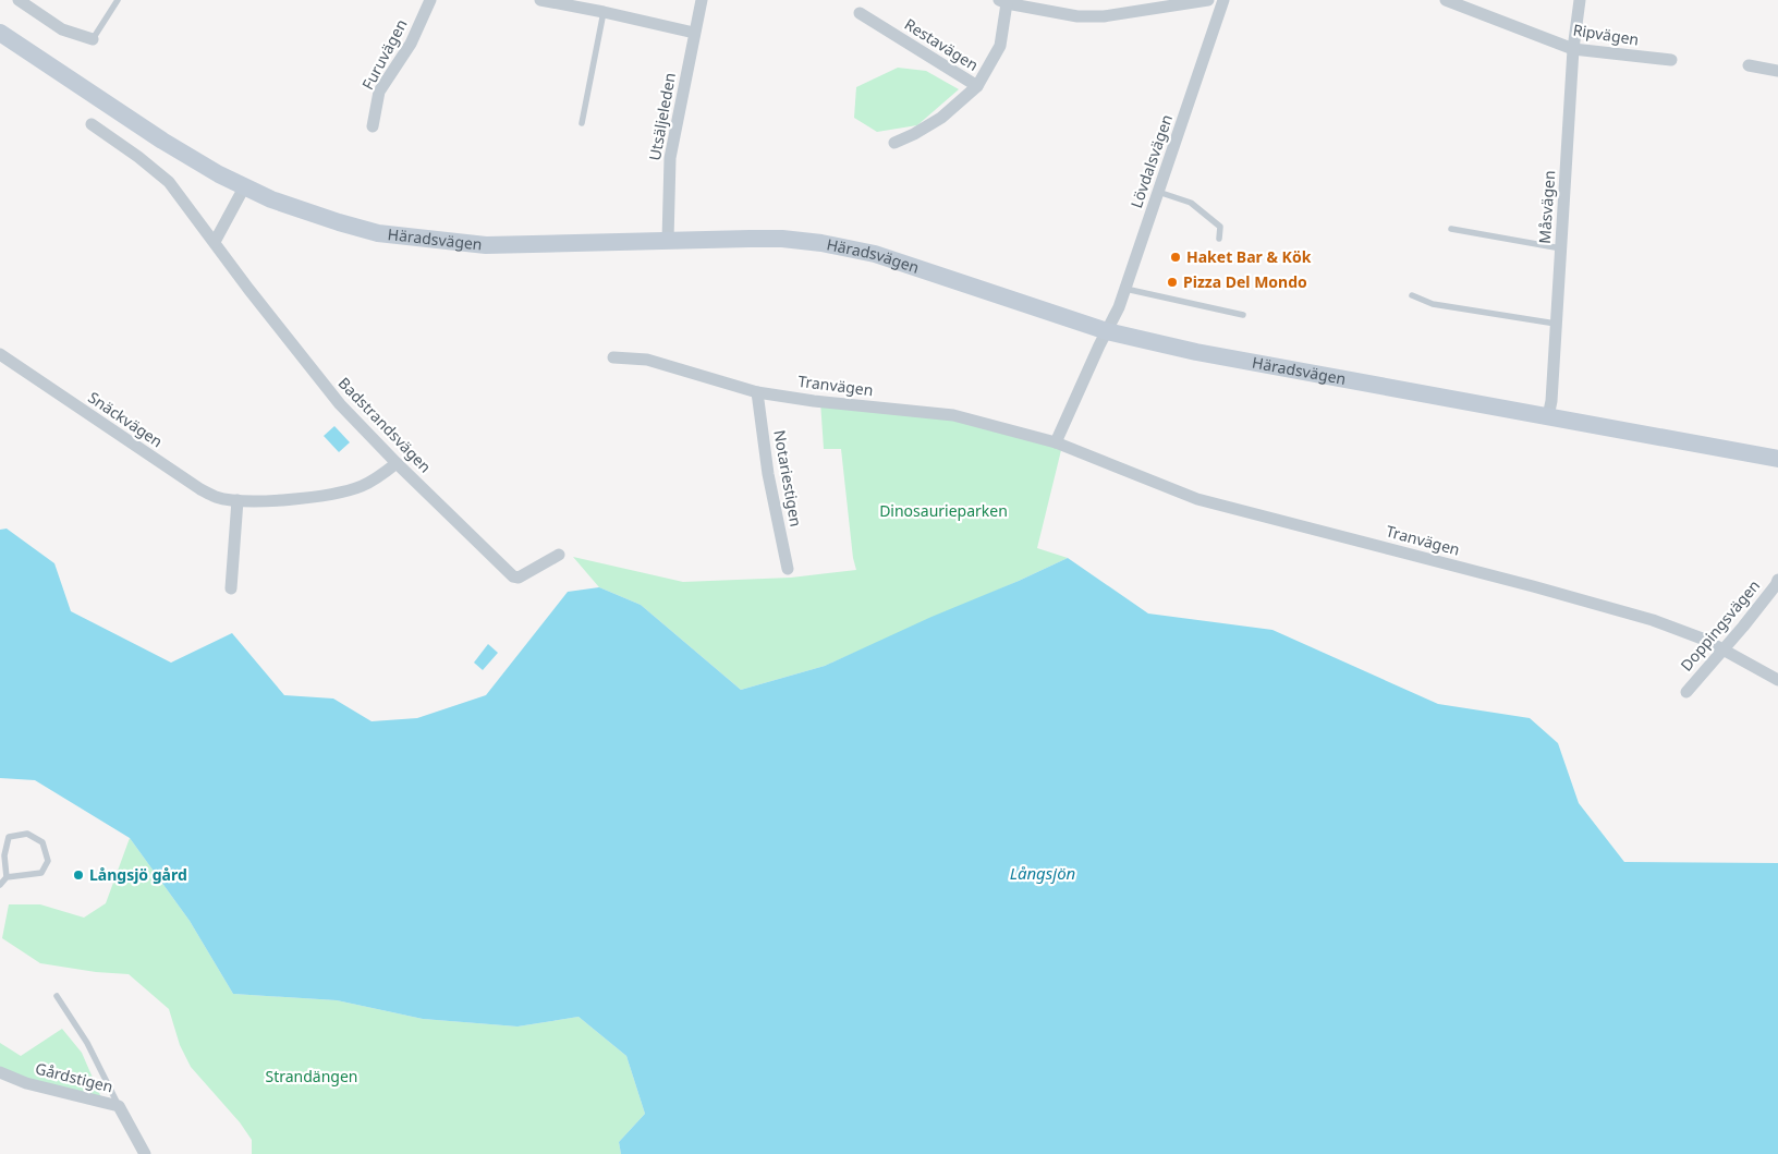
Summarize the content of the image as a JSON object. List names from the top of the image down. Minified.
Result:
{"streets":{"street":["Ripvägen","Restavägen","Furuvägen","Utsäljeleden","Lövdalsvägen","Måsvägen","Häradsvägen","Tranvägen","Snäckvägen","Badstrandsvägen","Notariestigen","Doppingsvägen","Gårdstigen"]},"crossings":[["Ripvägen","Måsvägen"],["Utsäljeleden","Häradsvägen"],["Lövdalsvägen","Häradsvägen"],["Måsvägen","Häradsvägen"],["Tranvägen","Notariestigen"],["Tranvägen","Doppingsvägen"],["Snäckvägen","Badstrandsvägen"]],"water":["Långsjön"],"parks":["Dinosaurieparken","Strandängen"],"places":["Haket Bar & Kök","Pizza Del Mondo","Långsjö gård"]}
